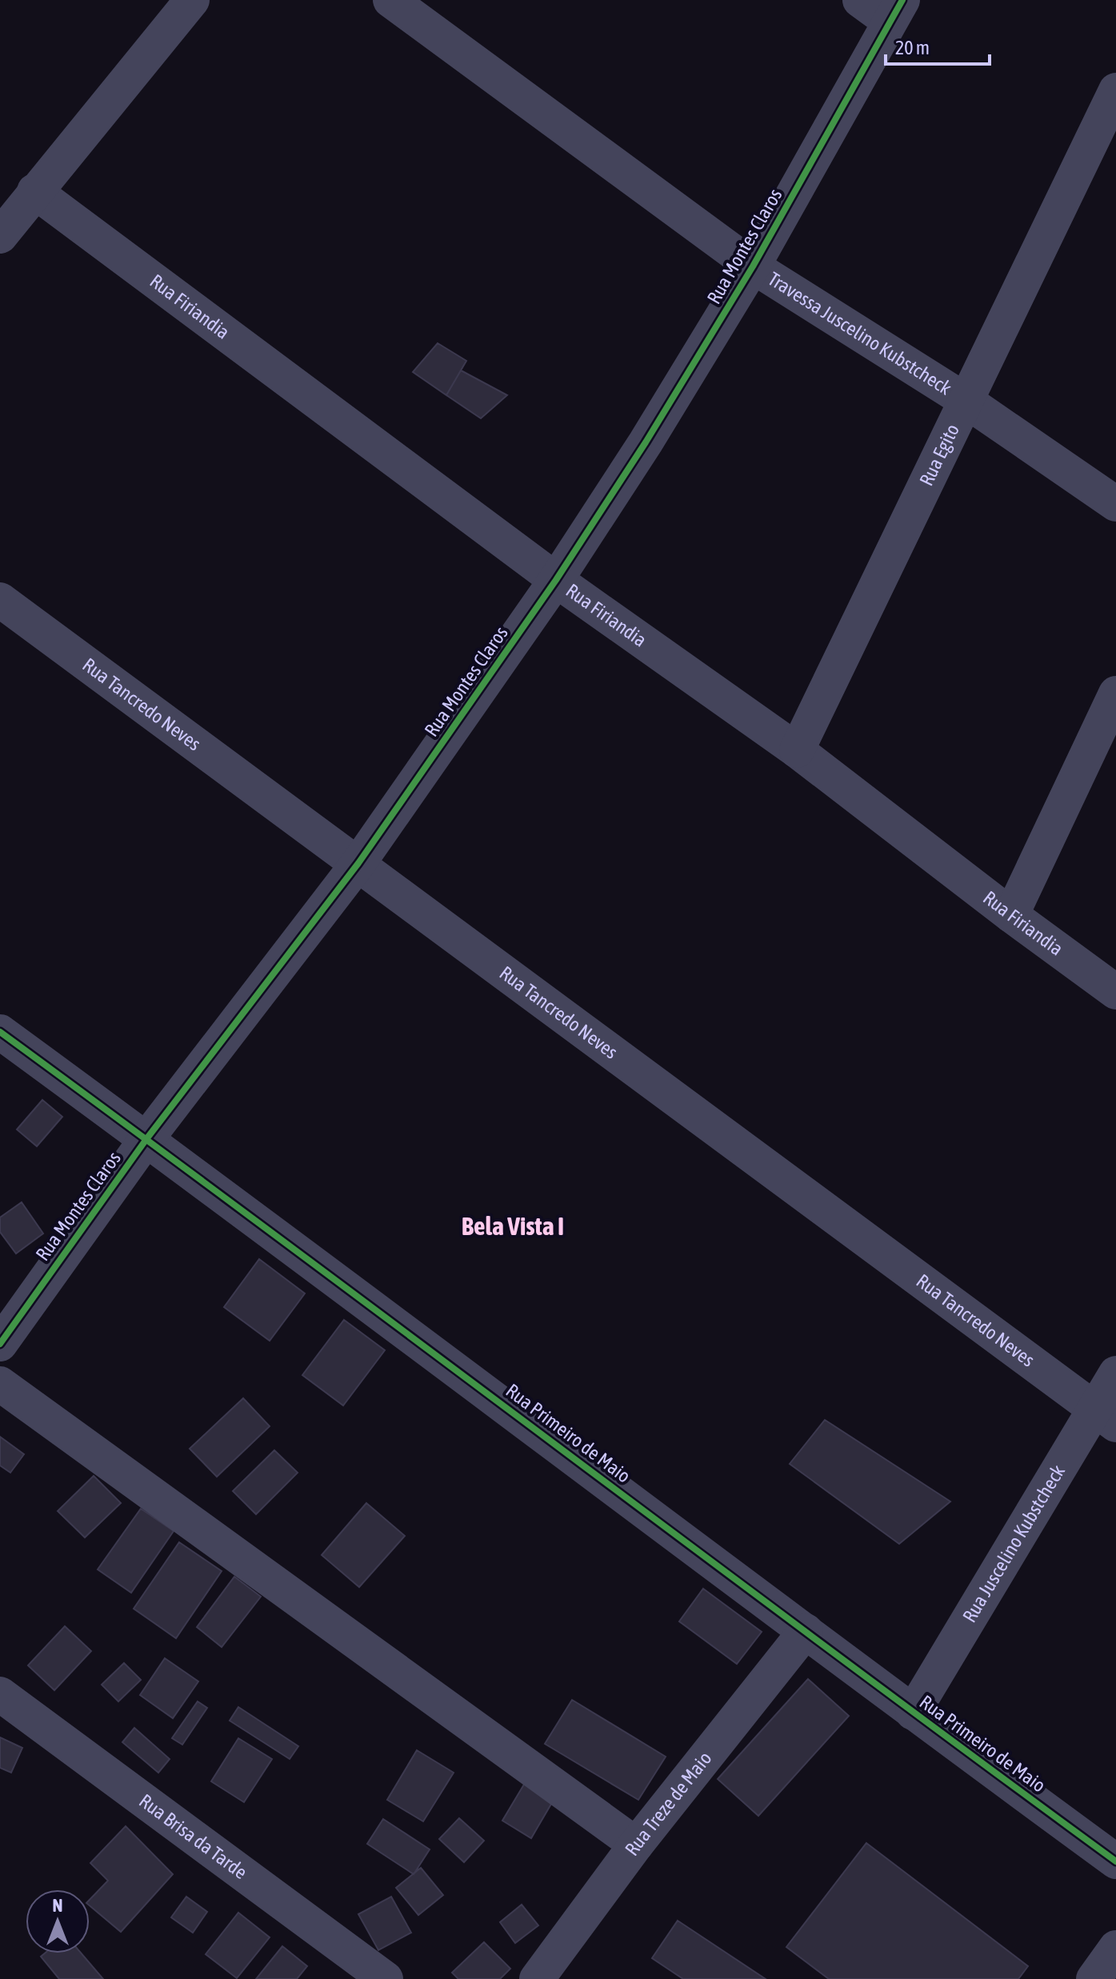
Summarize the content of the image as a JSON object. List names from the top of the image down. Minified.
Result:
{"streets":{"street":["Rua Montes Claros","Rua Firiandia","Travessa Juscelino Kubstcheck","Rua Egito","Rua Tancredo Neves","Rua Primeiro de Maio","Rua Juscelino Kubstcheck","Rua Treze de Maio","Rua Brisa da Tarde"]},"crossings":[["Rua Montes Claros","Rua Firiandia"],["Rua Montes Claros","Travessa Juscelino Kubstcheck"],["Rua Montes Claros","Rua Tancredo Neves"],["Rua Montes Claros","Rua Primeiro de Maio"],["Rua Firiandia","Rua Egito"],["Travessa Juscelino Kubstcheck","Rua Egito"],["Rua Tancredo Neves","Rua Juscelino Kubstcheck"],["Rua Primeiro de Maio","Rua Juscelino Kubstcheck"],["Rua Primeiro de Maio","Rua Treze de Maio"]],"districts":["Bela Vista I"],"scale_bar":"20 m","north":"top"}
